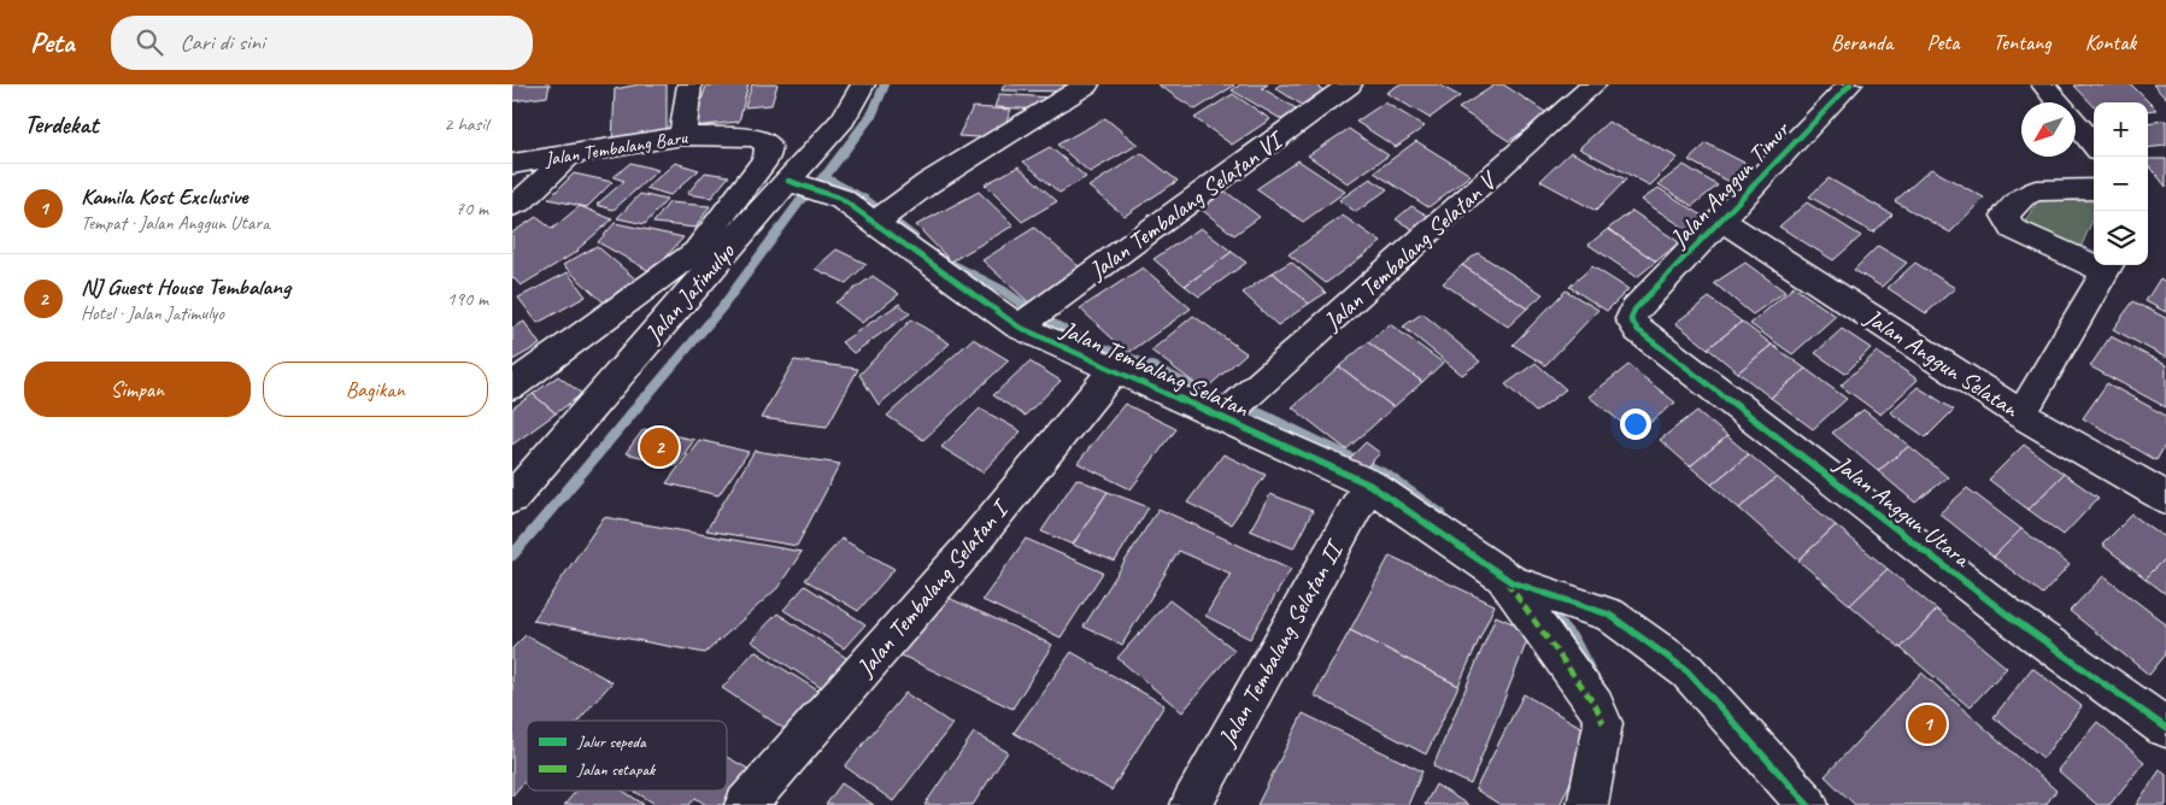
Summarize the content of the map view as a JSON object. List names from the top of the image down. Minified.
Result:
{"streets":{"street":["Jalan Tembalang Baru","Jalan Anggun Timur","Jalan Tembalang Selatan VI","Jalan Tembalang Selatan V","Jalan Jatimulyo","Jalan Anggun Selatan","Jalan Tembalang Selatan","Jalan Anggun Utara","Jalan Tembalang Selatan I","Jalan Tembalang Selatan II"]},"crossings":[["Jalan Anggun Timur","Jalan Anggun Selatan"],["Jalan Anggun Timur","Jalan Anggun Utara"],["Jalan Tembalang Selatan VI","Jalan Tembalang Selatan"],["Jalan Tembalang Selatan V","Jalan Tembalang Selatan"],["Jalan Jatimulyo","Jalan Tembalang Selatan"],["Jalan Tembalang Selatan","Jalan Tembalang Selatan I"],["Jalan Tembalang Selatan","Jalan Tembalang Selatan II"]],"legend":["Jalur sepeda","Jalan setapak"],"north":"bottom left","page":{"header":"Peta","search":"Cari di sini","nav":["Beranda","Peta","Tentang","Kontak"],"heading":["Terdekat","2 hasil"],"map_buttons":["+","−"],"list":[{"mark":"1","name":"Kamila Kost Exclusive","note":"Tempat · Jalan Anggun Utara","value":"70 m"},{"mark":"2","name":"NJ Guest House Tembalang","note":"Hotel · Jalan Jatimulyo","value":"190 m"}],"buttons":["Simpan","Bagikan"],"pins":["2","1"]}}
